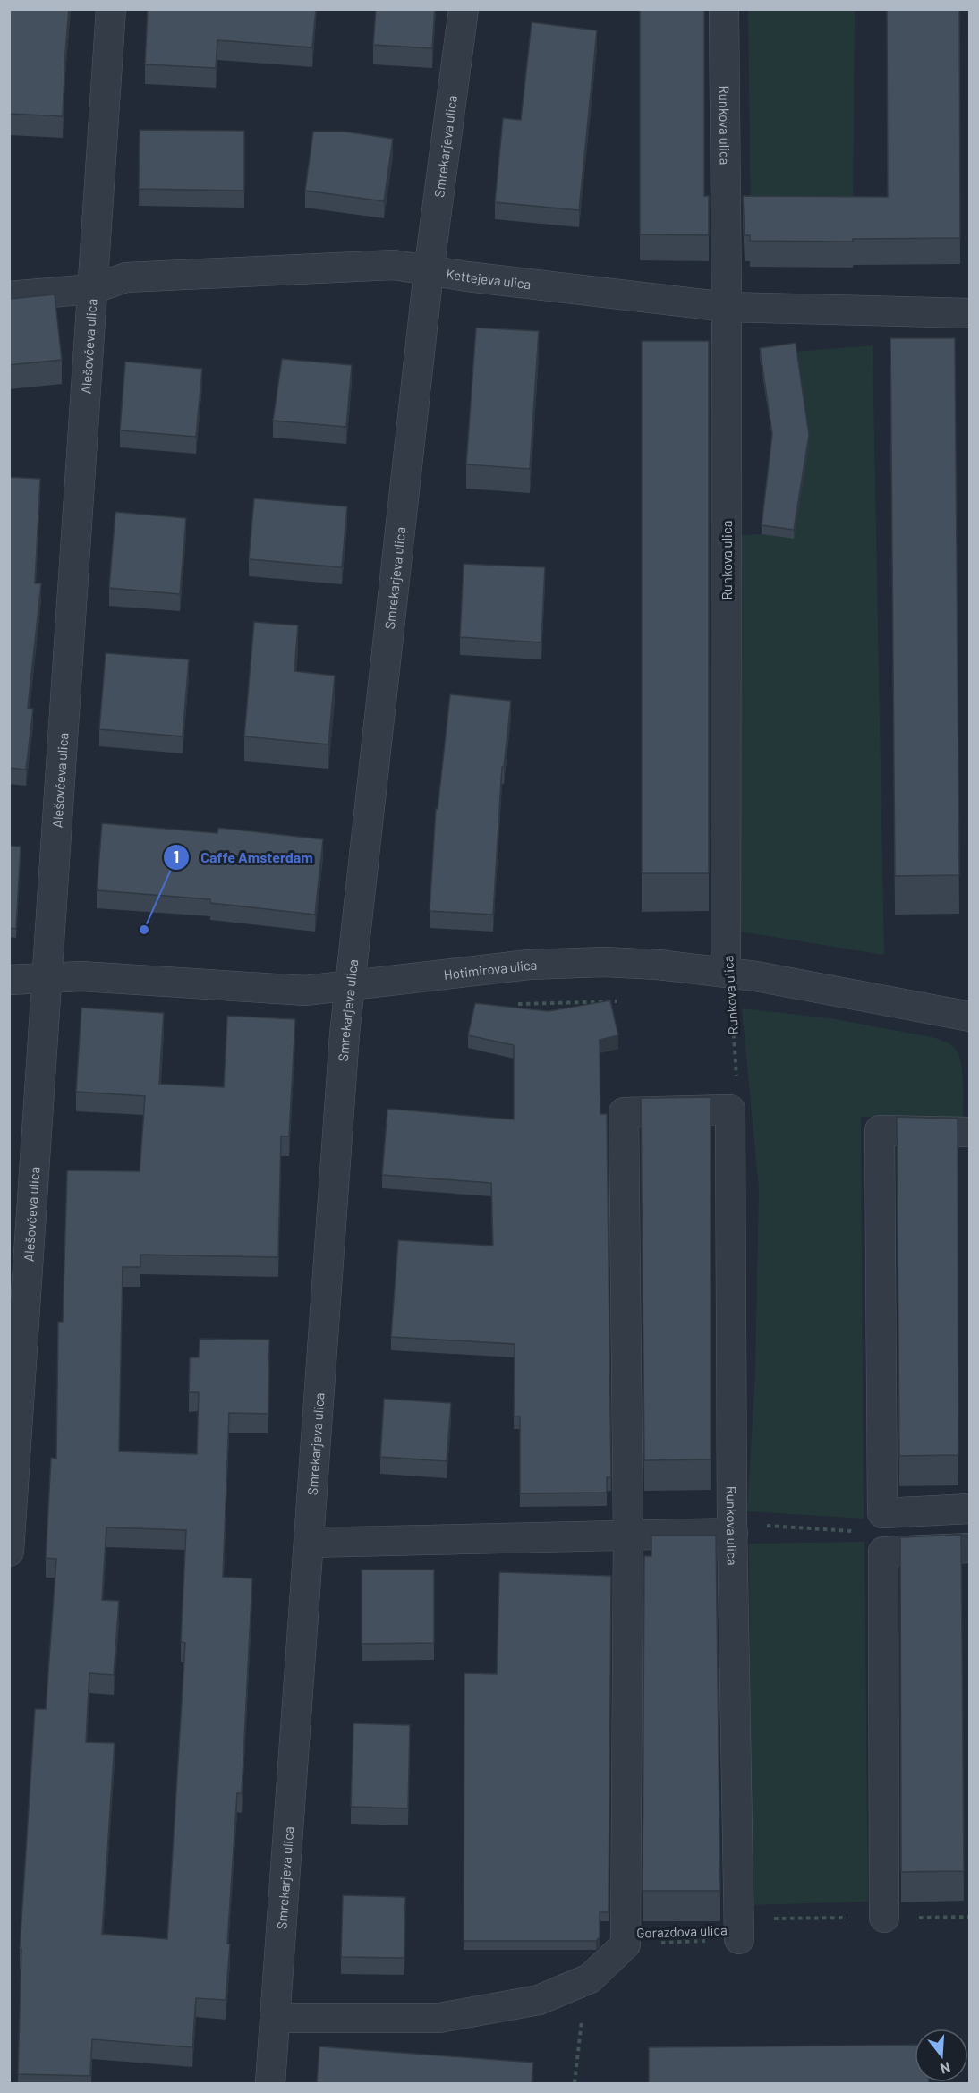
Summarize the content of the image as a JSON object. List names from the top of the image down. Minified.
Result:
{"streets":{"street":["Runkova ulica","Smrekarjeva ulica","Kettejeva ulica","Alešovčeva ulica","Hotimirova ulica"],"path":["Gorazdova ulica"]},"crossings":[["Runkova ulica","Kettejeva ulica"],["Runkova ulica","Hotimirova ulica"],["Runkova ulica","Gorazdova ulica"],["Smrekarjeva ulica","Kettejeva ulica"],["Smrekarjeva ulica","Hotimirova ulica"],["Kettejeva ulica","Alešovčeva ulica"],["Alešovčeva ulica","Hotimirova ulica"]],"places":["Caffe Amsterdam"],"north":"bottom"}
